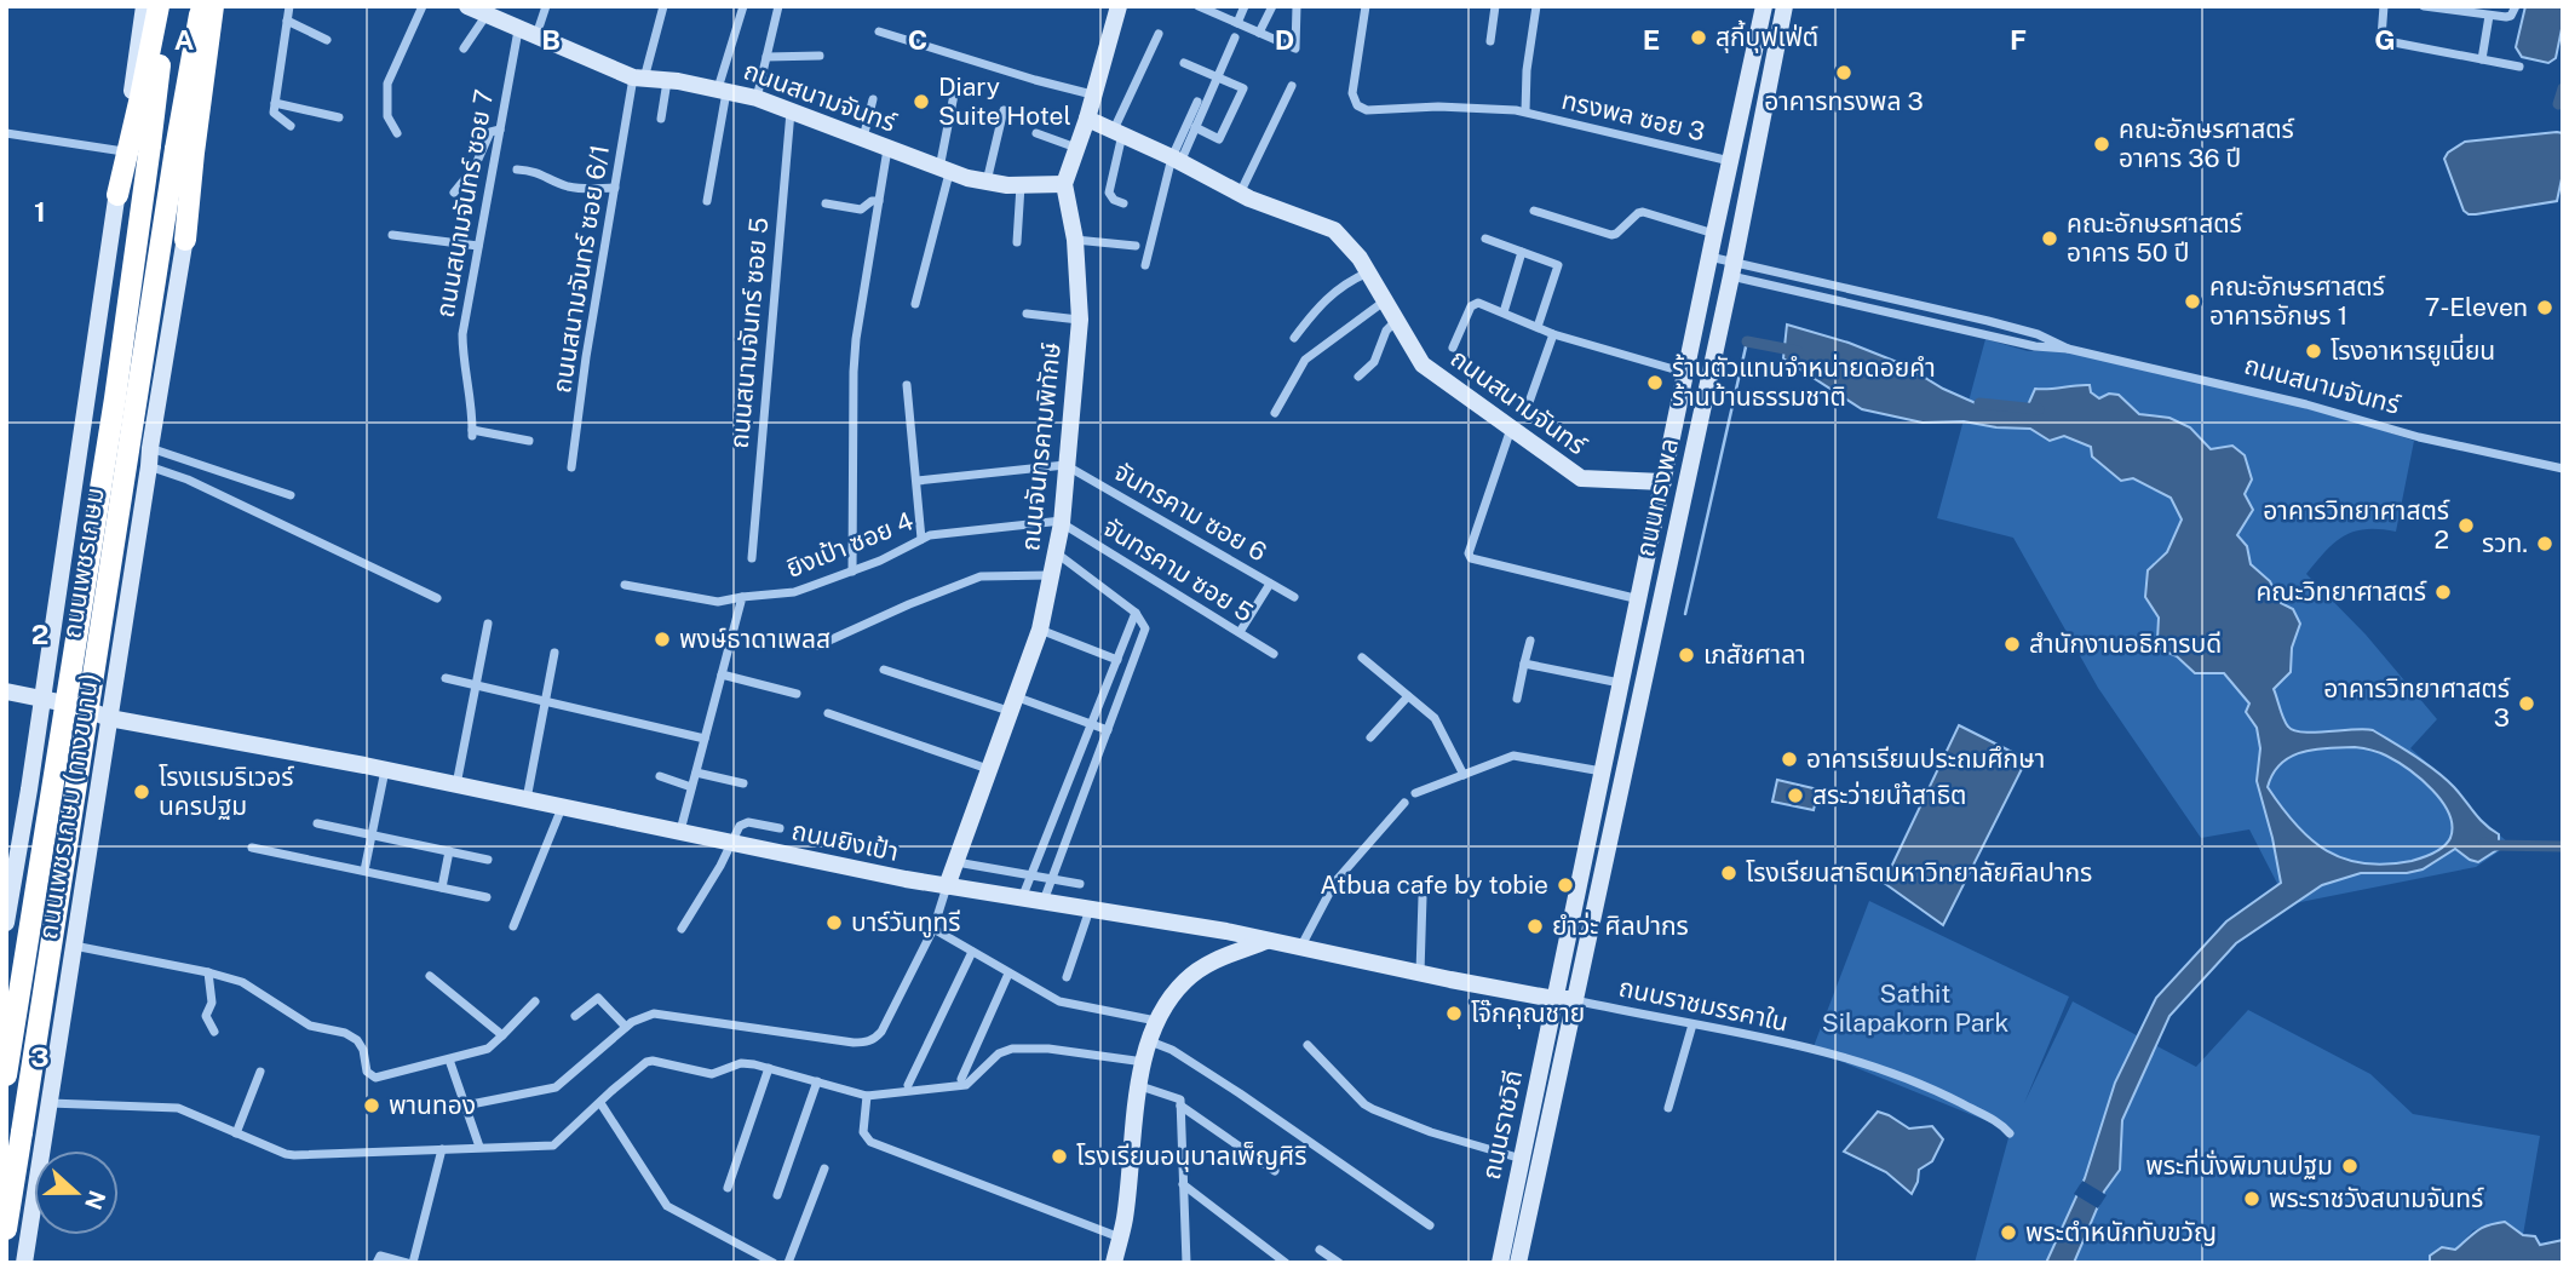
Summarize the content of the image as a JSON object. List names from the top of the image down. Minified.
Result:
{"streets":{"highway":["ถนนเพชรเกษม"],"main road":["ถนนสนามจันทร์","ถนนจันทรคามพิทักษ์","ถนนทรงพล","ถนนเพชรเกษม (ทางขนาน)","ถนนยิงเป้า","ถนนราชวิถี"],"street":["ทรงพล ซอย 3","ถนนสนามจันทร์ ซอย 7","ถนนสนามจันทร์ ซอย 6/1","ถนนสนามจันทร์ ซอย 5","จันทรคาม ซอย 6","ยิงเป้า ซอย 4","จันทรคาม ซอย 5","ถนนราชมรรคาใน"]},"crossings":[["ถนนสนามจันทร์","ถนนสนามจันทร์ ซอย 7"],["ถนนสนามจันทร์","ถนนสนามจันทร์ ซอย 6/1"],["ถนนสนามจันทร์","ถนนสนามจันทร์ ซอย 5"],["ถนนสนามจันทร์","ถนนจันทรคามพิทักษ์"],["ถนนสนามจันทร์","ถนนทรงพล"],["ทรงพล ซอย 3","ถนนทรงพล"],["ถนนจันทรคามพิทักษ์","จันทรคาม ซอย 6"],["ถนนจันทรคามพิทักษ์","ยิงเป้า ซอย 4"],["ถนนจันทรคามพิทักษ์","จันทรคาม ซอย 5"],["ถนนจันทรคามพิทักษ์","ถนนยิงเป้า"],["ถนนทรงพล","ถนนยิงเป้า"],["ถนนทรงพล","ถนนราชมรรคาใน"],["ถนนทรงพล","ถนนราชวิถี"],["ยิงเป้า ซอย 4","จันทรคาม ซอย 5"],["ถนนเพชรเกษม (ทางขนาน)","ถนนยิงเป้า"],["ถนนยิงเป้า","ถนนราชมรรคาใน"],["ถนนยิงเป้า","ถนนราชวิถี"],["ถนนราชมรรคาใน","ถนนราชวิถี"]],"parks":["Sathit Silapakorn Park"],"places":["สุกี้บุฟเฟ่ต์","อาคารทรงพล 3","Diary Suite Hotel","คณะอักษรศาสตร์ อาคาร 36 ปี","คณะอักษรศาสตร์ อาคาร 50 ปี","คณะอักษรศาสตร์ อาคารอักษร 1","7-Eleven","โรงอาหารยูเนี่ยน","ร้านตัวแทนจำหน่ายดอยคำ ร้านบ้านธรรมชาติ","อาคารวิทยาศาสตร์ 2","รวท.","คณะวิทยาศาสตร์","พงษ์ธาดาเพลส","สำนักงานอธิการบดี","เภสัชศาลา","อาคารวิทยาศาสตร์ 3","อาคารเรียนประถมศึกษา","โรงแรมริเวอร์ นครปฐม","สระว่ายนำ้สาธิต","โรงเรียนสาธิตมหาวิทยาลัยศิลปากร","Atbua cafe by tobie","บาร์วันทูทรี","ยำว่ะ ศิลปากร","โจ๊กคุณชาย","พานทอง","โรงเรียนอนุบาลเพ็ญศิริ","พระที่นั่งพิมานปฐม","พระราชวังสนามจันทร์","พระตำหนักทับขวัญ"],"north":"right","grid":{"columns":["A","B","C","D","E","F","G"],"rows":["1","2","3"]}}
